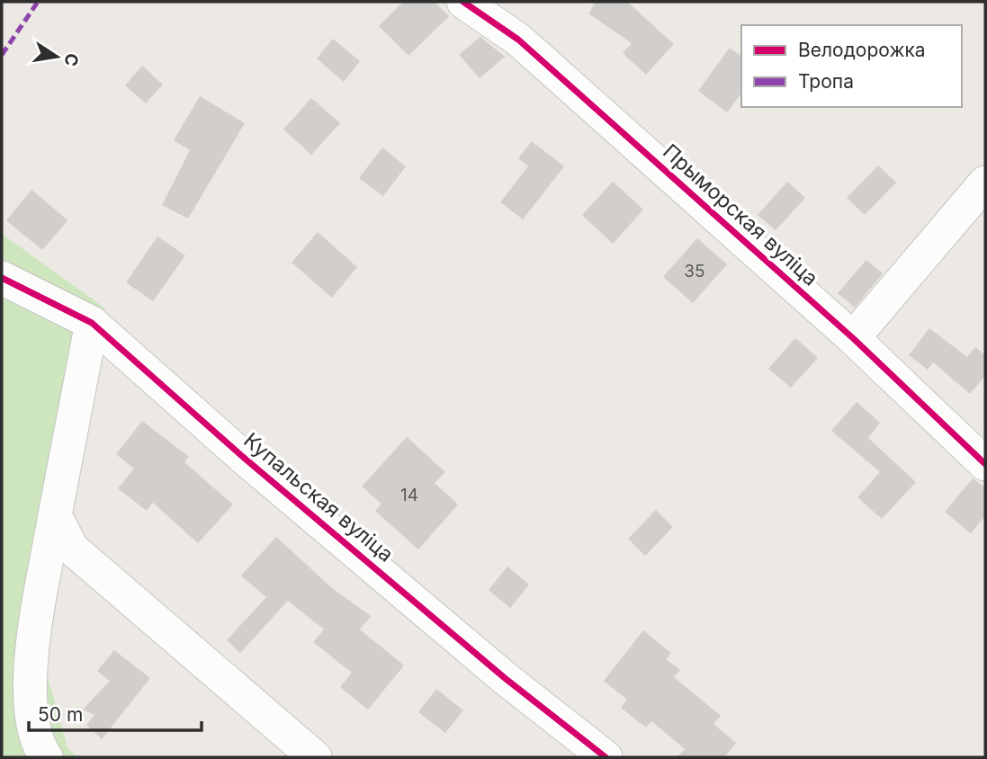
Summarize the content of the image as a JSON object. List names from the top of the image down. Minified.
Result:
{"streets":{"street":["Прыморская вуліца","Купальская вуліца"]},"house_numbers":["35","14"],"legend":["Велодорожка","Тропа"],"scale_bar":"50 m","north":"right"}
